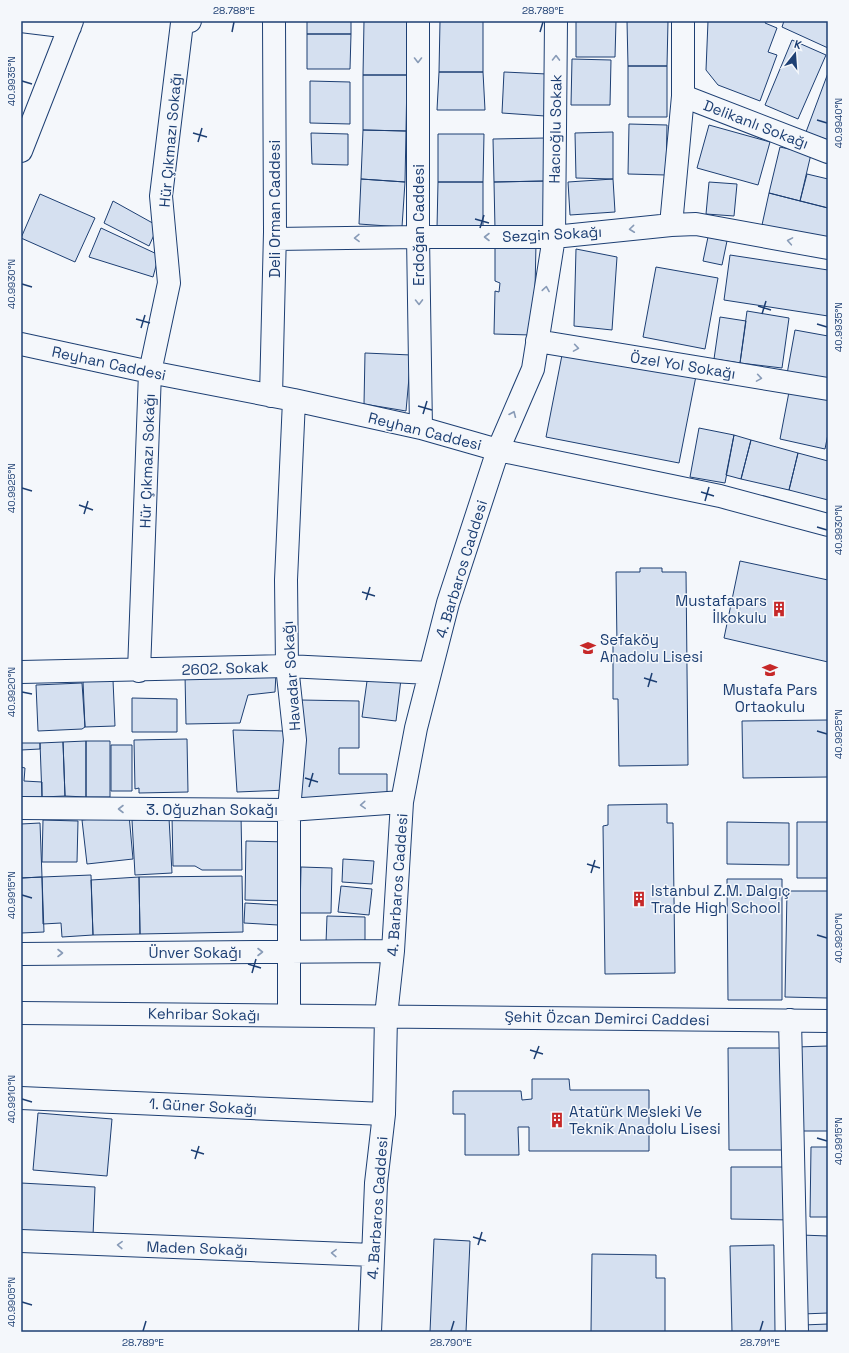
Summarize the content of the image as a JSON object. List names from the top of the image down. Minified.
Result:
{"streets":{"street":["Delikanlı Sokağı","Hacıoğlu Sokak","Hür Çıkmazı Sokağı","Deli Orman Caddesi","Erdoğan Caddesi","Sezgin Sokağı","Reyhan Caddesi","Özel Yol Sokağı","4. Barbaros Caddesi","2602. Sokak","Havadar Sokağı","3. Oğuzhan Sokağı","Ünver Sokağı","Kehribar Sokağı","Şehit Özcan Demirci Caddesi","1. Güner Sokağı","Maden Sokağı"]},"crossings":[["Hacıoğlu Sokak","Sezgin Sokağı"],["Hacıoğlu Sokak","Özel Yol Sokağı"],["Hacıoğlu Sokak","4. Barbaros Caddesi"],["Hür Çıkmazı Sokağı","Reyhan Caddesi"],["Hür Çıkmazı Sokağı","2602. Sokak"],["Deli Orman Caddesi","Sezgin Sokağı"],["Deli Orman Caddesi","Reyhan Caddesi"],["Erdoğan Caddesi","Sezgin Sokağı"],["Erdoğan Caddesi","Reyhan Caddesi"],["Reyhan Caddesi","4. Barbaros Caddesi"],["Reyhan Caddesi","Havadar Sokağı"],["Özel Yol Sokağı","4. Barbaros Caddesi"],["4. Barbaros Caddesi","2602. Sokak"],["4. Barbaros Caddesi","3. Oğuzhan Sokağı"],["4. Barbaros Caddesi","Ünver Sokağı"],["4. Barbaros Caddesi","Kehribar Sokağı"],["4. Barbaros Caddesi","Şehit Özcan Demirci Caddesi"],["4. Barbaros Caddesi","1. Güner Sokağı"],["4. Barbaros Caddesi","Maden Sokağı"],["2602. Sokak","Havadar Sokağı"],["Havadar Sokağı","3. Oğuzhan Sokağı"],["Havadar Sokağı","Ünver Sokağı"],["Havadar Sokağı","Kehribar Sokağı"],["Kehribar Sokağı","Şehit Özcan Demirci Caddesi"]],"one_way":["Erdoğan Caddesi","Sezgin Sokağı","Özel Yol Sokağı","3. Oğuzhan Sokağı","Ünver Sokağı","Maden Sokağı"],"places":{"building":["Mustafapars İlkokulu","Istanbul Z.M. Dalgıç Trade High School","Atatürk Mesleki Ve Teknik Anadolu Lisesi"],"school or university":["Sefaköy Anadolu Lisesi","Mustafa Pars Ortaokulu"]},"north":"top","coordinates":["28.788°E","28.789°E","40.9935°N","40.9940°N","40.9930°N","40.9925°N","40.9920°N","40.9915°N","40.9910°N","40.9905°N","28.790°E","28.791°E"]}
